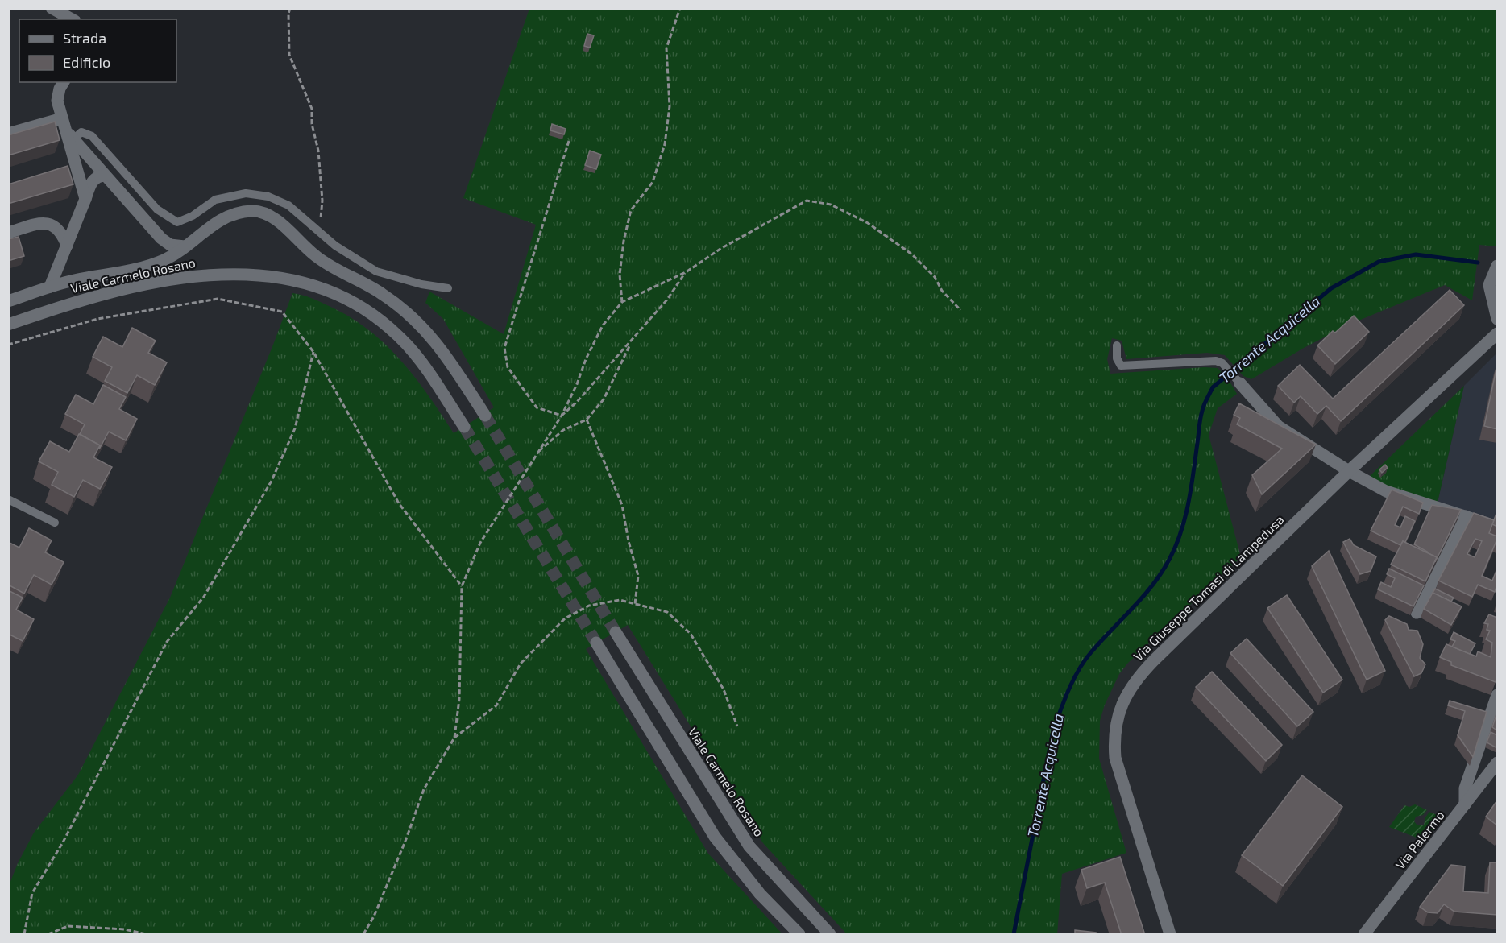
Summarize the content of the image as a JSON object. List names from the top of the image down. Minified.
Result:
{"streets":{"main road":["Viale Carmelo Rosano","Via Giuseppe Tomasi di Lampedusa","Via Palermo"]},"water":["Torrente Acquicella"],"legend":["Strada","Edificio"]}
